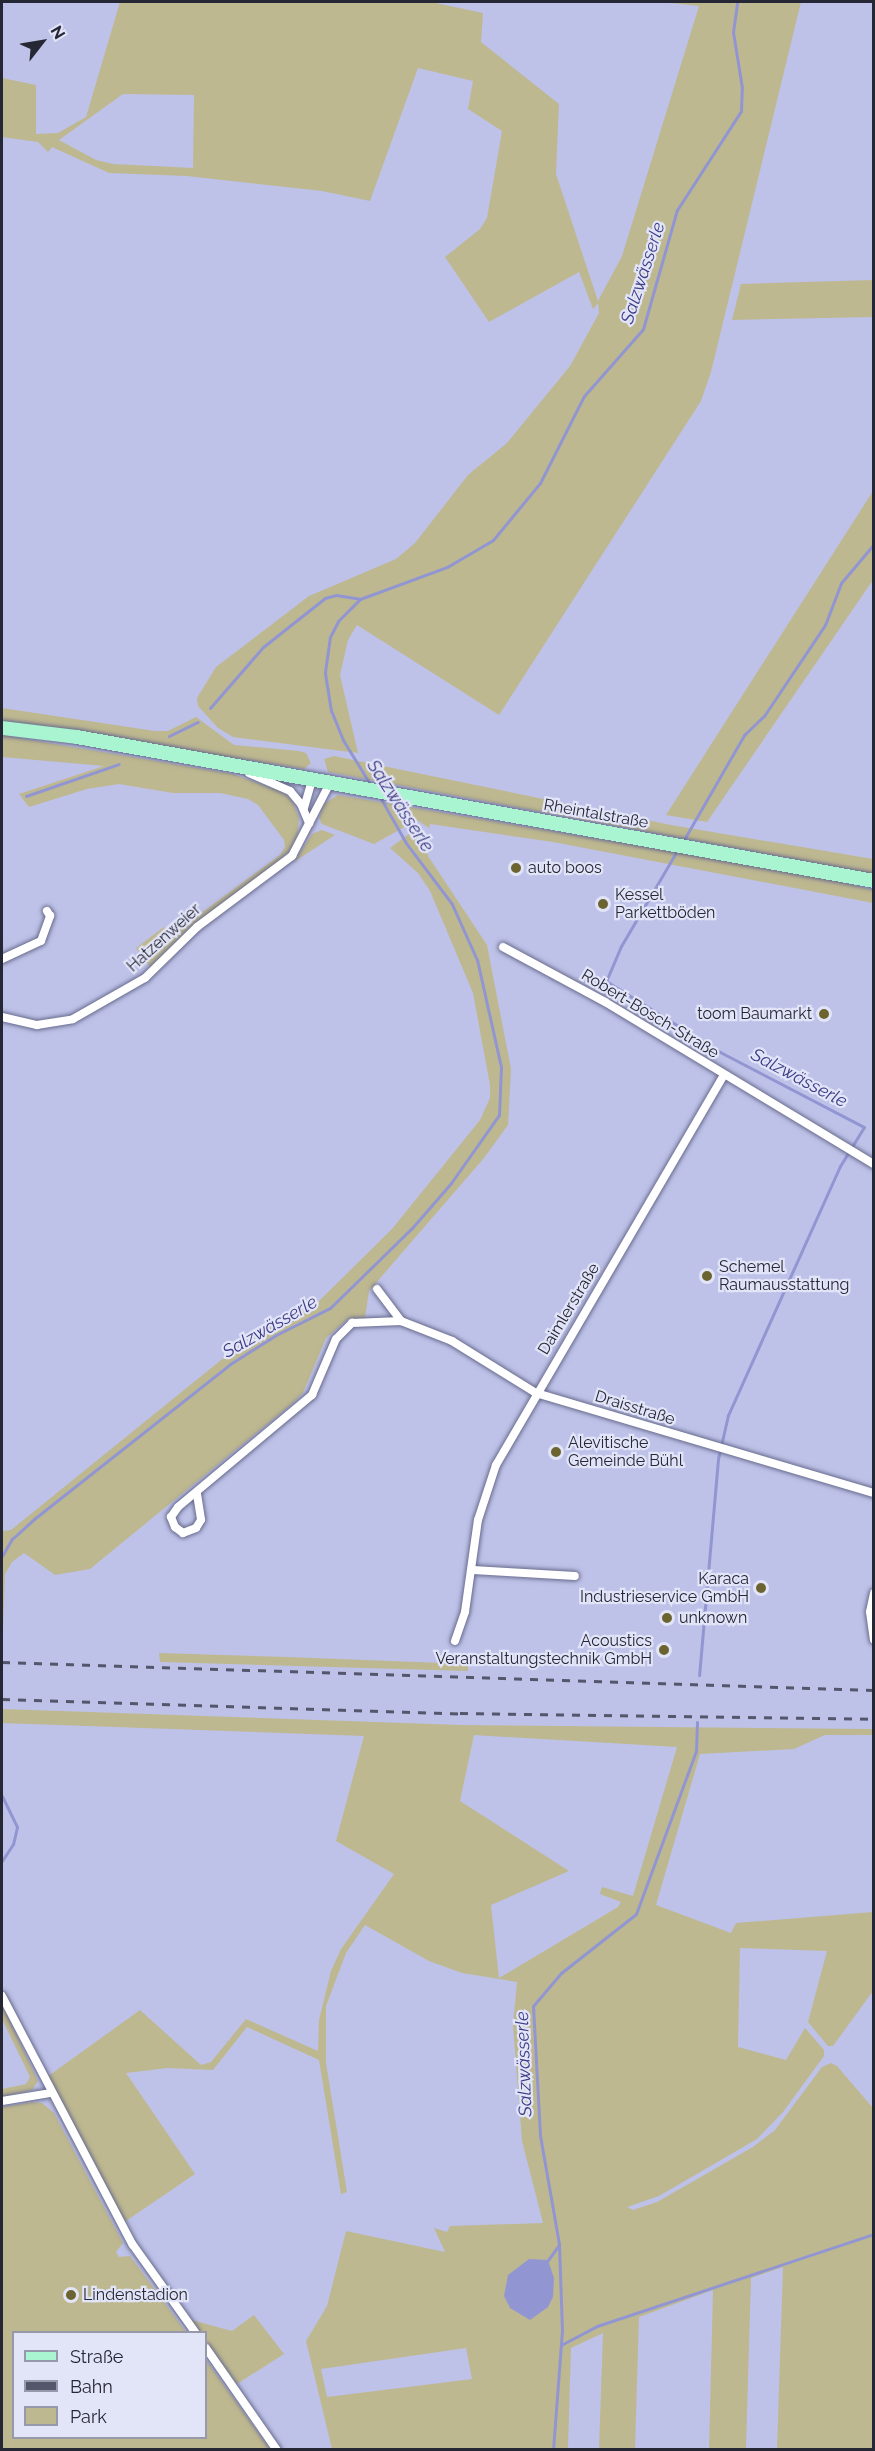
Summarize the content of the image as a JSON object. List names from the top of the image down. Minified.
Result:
{"streets":{"main road":["Rheintalstraße"],"street":["Hatzenweier","Robert-Bosch-Straße","Daimlerstraße","Draisstraße"]},"crossings":[["Rheintalstraße","Hatzenweier"],["Robert-Bosch-Straße","Daimlerstraße"],["Daimlerstraße","Draisstraße"]],"water":["Salzwässerle"],"places":["auto boos","Kessel Parkettböden","toom Baumarkt","Schemel Raumausstattung","Alevitische Gemeinde Bühl","Karaca Industrieservice GmbH","unknown","Acoustics Veranstaltungstechnik GmbH","Lindenstadion"],"legend":["Straße","Bahn","Park"],"north":"top right"}
